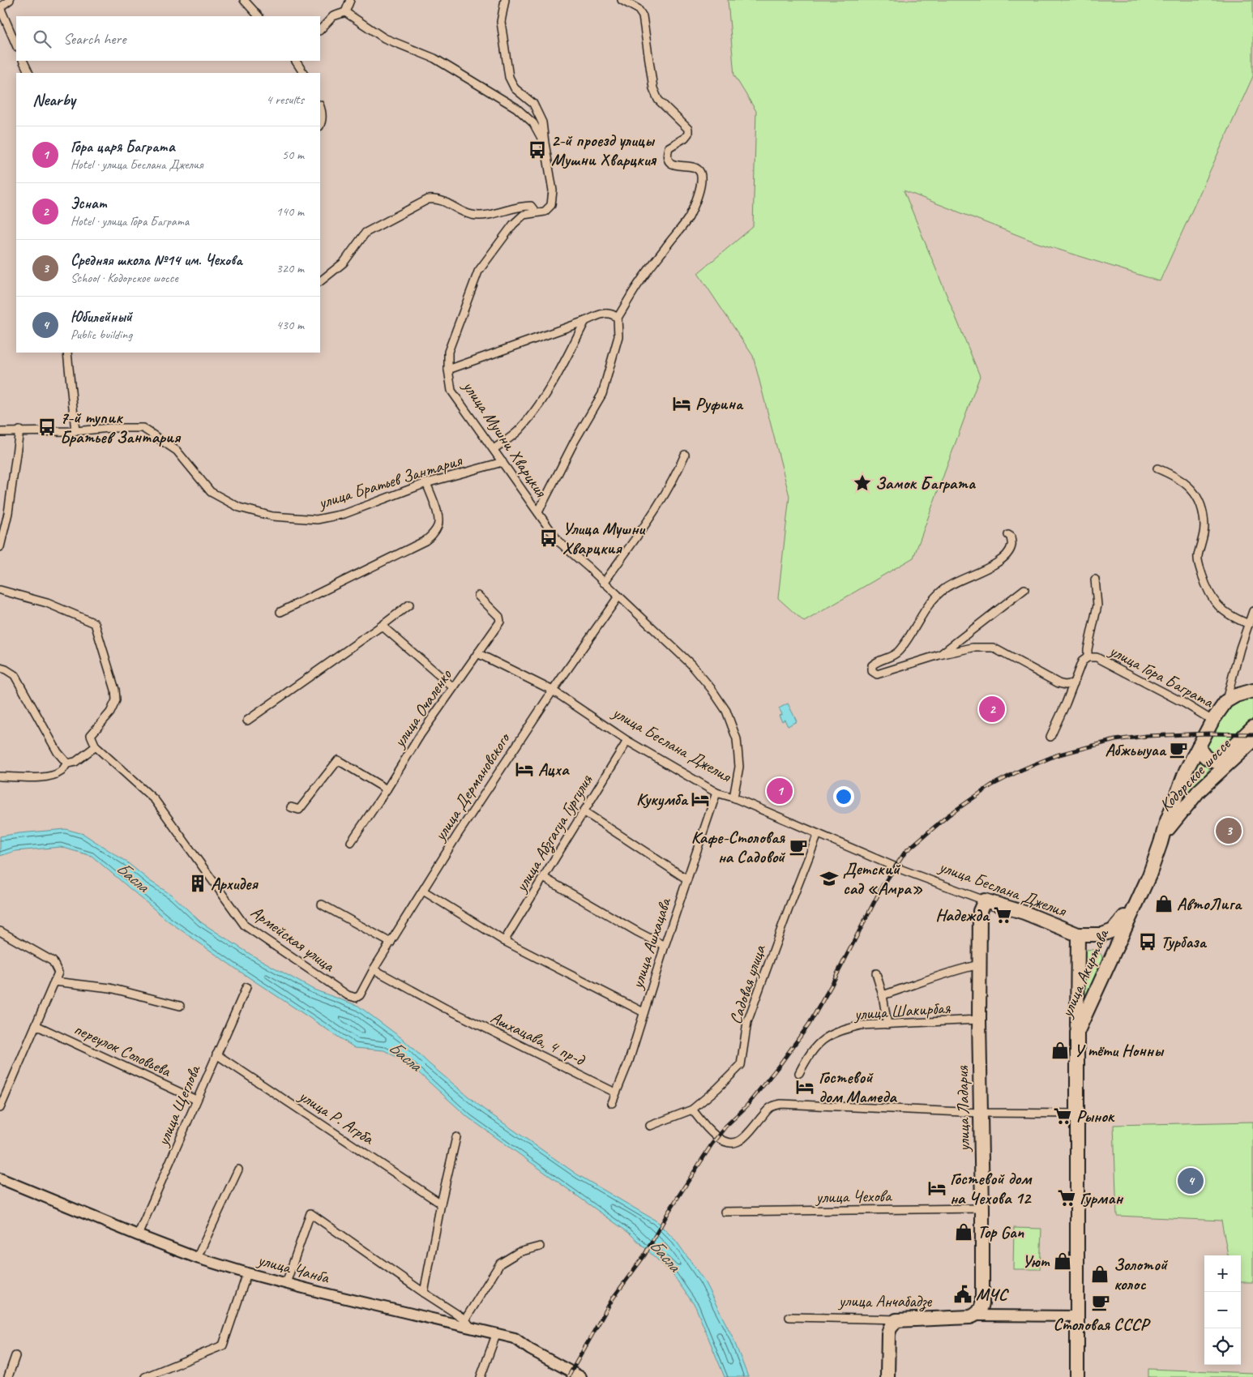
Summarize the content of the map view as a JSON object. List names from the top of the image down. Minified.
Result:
{"streets":{"highway":["улица Беслана Джелия","Кодорское шоссе","улица Акиртава","улица Ладария","улица Анчабадзе"],"street":["улица Мушни Хварцкия","улица Братьев Зантария","улица Гора Баграта","улица Очаленко","улица Дермановского","улица Абзгагуа Гургулия","Армейская улица","улица Ашхацава","Садовая улица","улица Шакирбая","Ашхацава, 4 пр-д","переулок Соловьева","улица Щеглова","улица Р. Агрба","улица Чехова","улица Чанба"]},"crossings":[["улица Мушни Хварцкия","улица Братьев Зантария"],["улица Мушни Хварцкия","улица Беслана Джелия"],["улица Мушни Хварцкия","улица Дермановского"],["улица Гора Баграта","улица Акиртава"],["улица Очаленко","улица Беслана Джелия"],["улица Беслана Джелия","улица Дермановского"],["улица Беслана Джелия","улица Абзгагуа Гургулия"],["улица Беслана Джелия","улица Ашхацава"],["улица Беслана Джелия","улица Акиртава"],["улица Беслана Джелия","Садовая улица"],["улица Беслана Джелия","улица Ладария"],["Кодорское шоссе","улица Акиртава"],["улица Дермановского","Армейская улица"],["улица Дермановского","Ашхацава, 4 пр-д"],["улица Ашхацава","Ашхацава, 4 пр-д"],["улица Акиртава","улица Анчабадзе"],["улица Шакирбая","улица Ладария"],["переулок Соловьева","улица Щеглова"],["улица Щеглова","улица Р. Агрба"],["улица Щеглова","улица Чанба"],["улица Ладария","улица Чехова"],["улица Ладария","улица Анчабадзе"]],"water":["Басла"],"places":{"bus stop":["2-й проезд улицы Мушни Хварцкия","7-й тупик Братьев Зантария","Улица Мушни Хварцкия","Турбаза"],"hotel":["Руфина","Ацха","Кукумба","Гостевой дом Мамеда","Гостевой дом на Чехова 12"],"place":["Замок Баграта"],"cafe":["Абжьыуаа","Кафе-Столовая на Садовой","Столовая СССР"],"school or university":["Детский сад «Амра»"],"building":["Архидея"],"shop":["АвтоЛига","У тёти Нонны","Top Gan","Уют","Золотой колос"],"supermarket":["Надежда","Рынок","Гурман"],"public building":["МЧС"]},"page":{"search":"Search here","heading":["Nearby","4 results"],"list":[{"mark":"1","name":"Гора царя Баграта","note":"Hotel · улица Беслана Джелия","value":"50 m"},{"mark":"2","name":"Эснат","note":"Hotel · улица Гора Баграта","value":"140 m"},{"mark":"3","name":"Средняя школа №14 им. Чехова","note":"School · Кодорское шоссе","value":"320 m"},{"mark":"4","name":"Юбилейный","note":"Public building","value":"430 m"}],"pins":["2","1","3","4"],"map_buttons":["+","−"]}}
